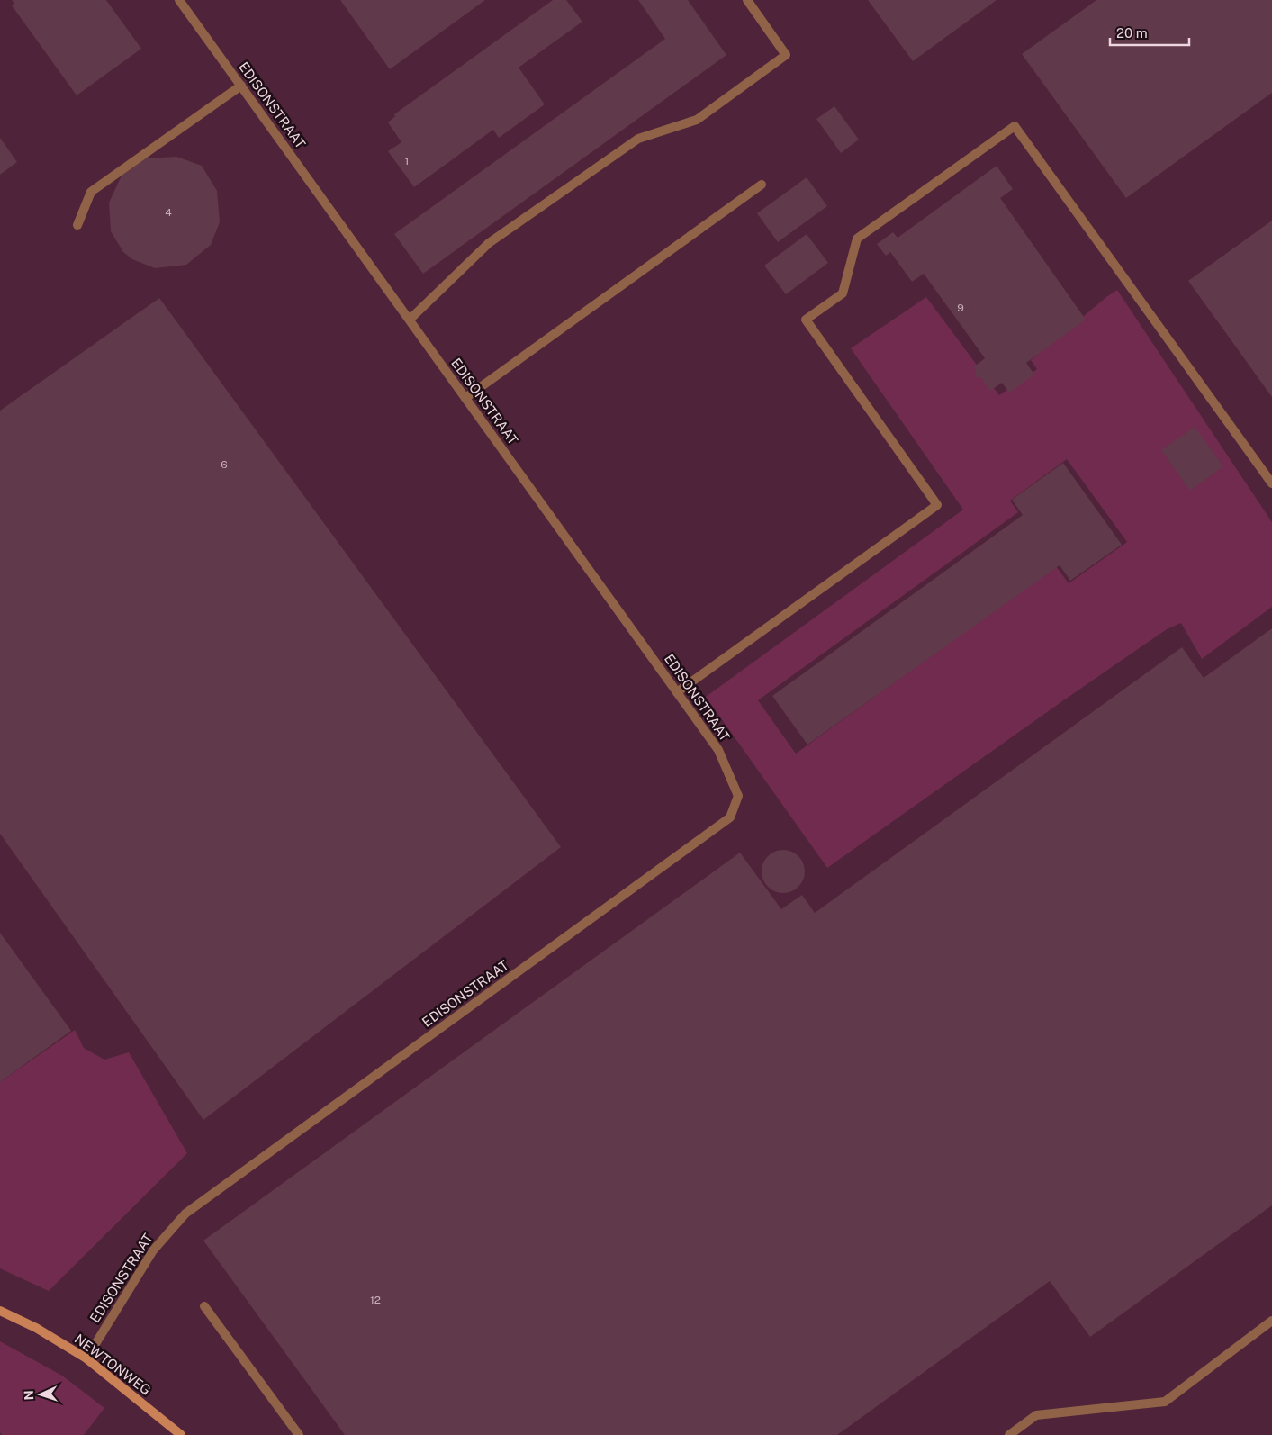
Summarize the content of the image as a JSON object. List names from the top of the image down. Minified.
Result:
{"streets":{"street":["EDISONSTRAAT","NEWTONWEG"]},"crossings":[["EDISONSTRAAT","NEWTONWEG"]],"house_numbers":["1","4","9","6","12"],"scale_bar":"20 m","north":"left"}
